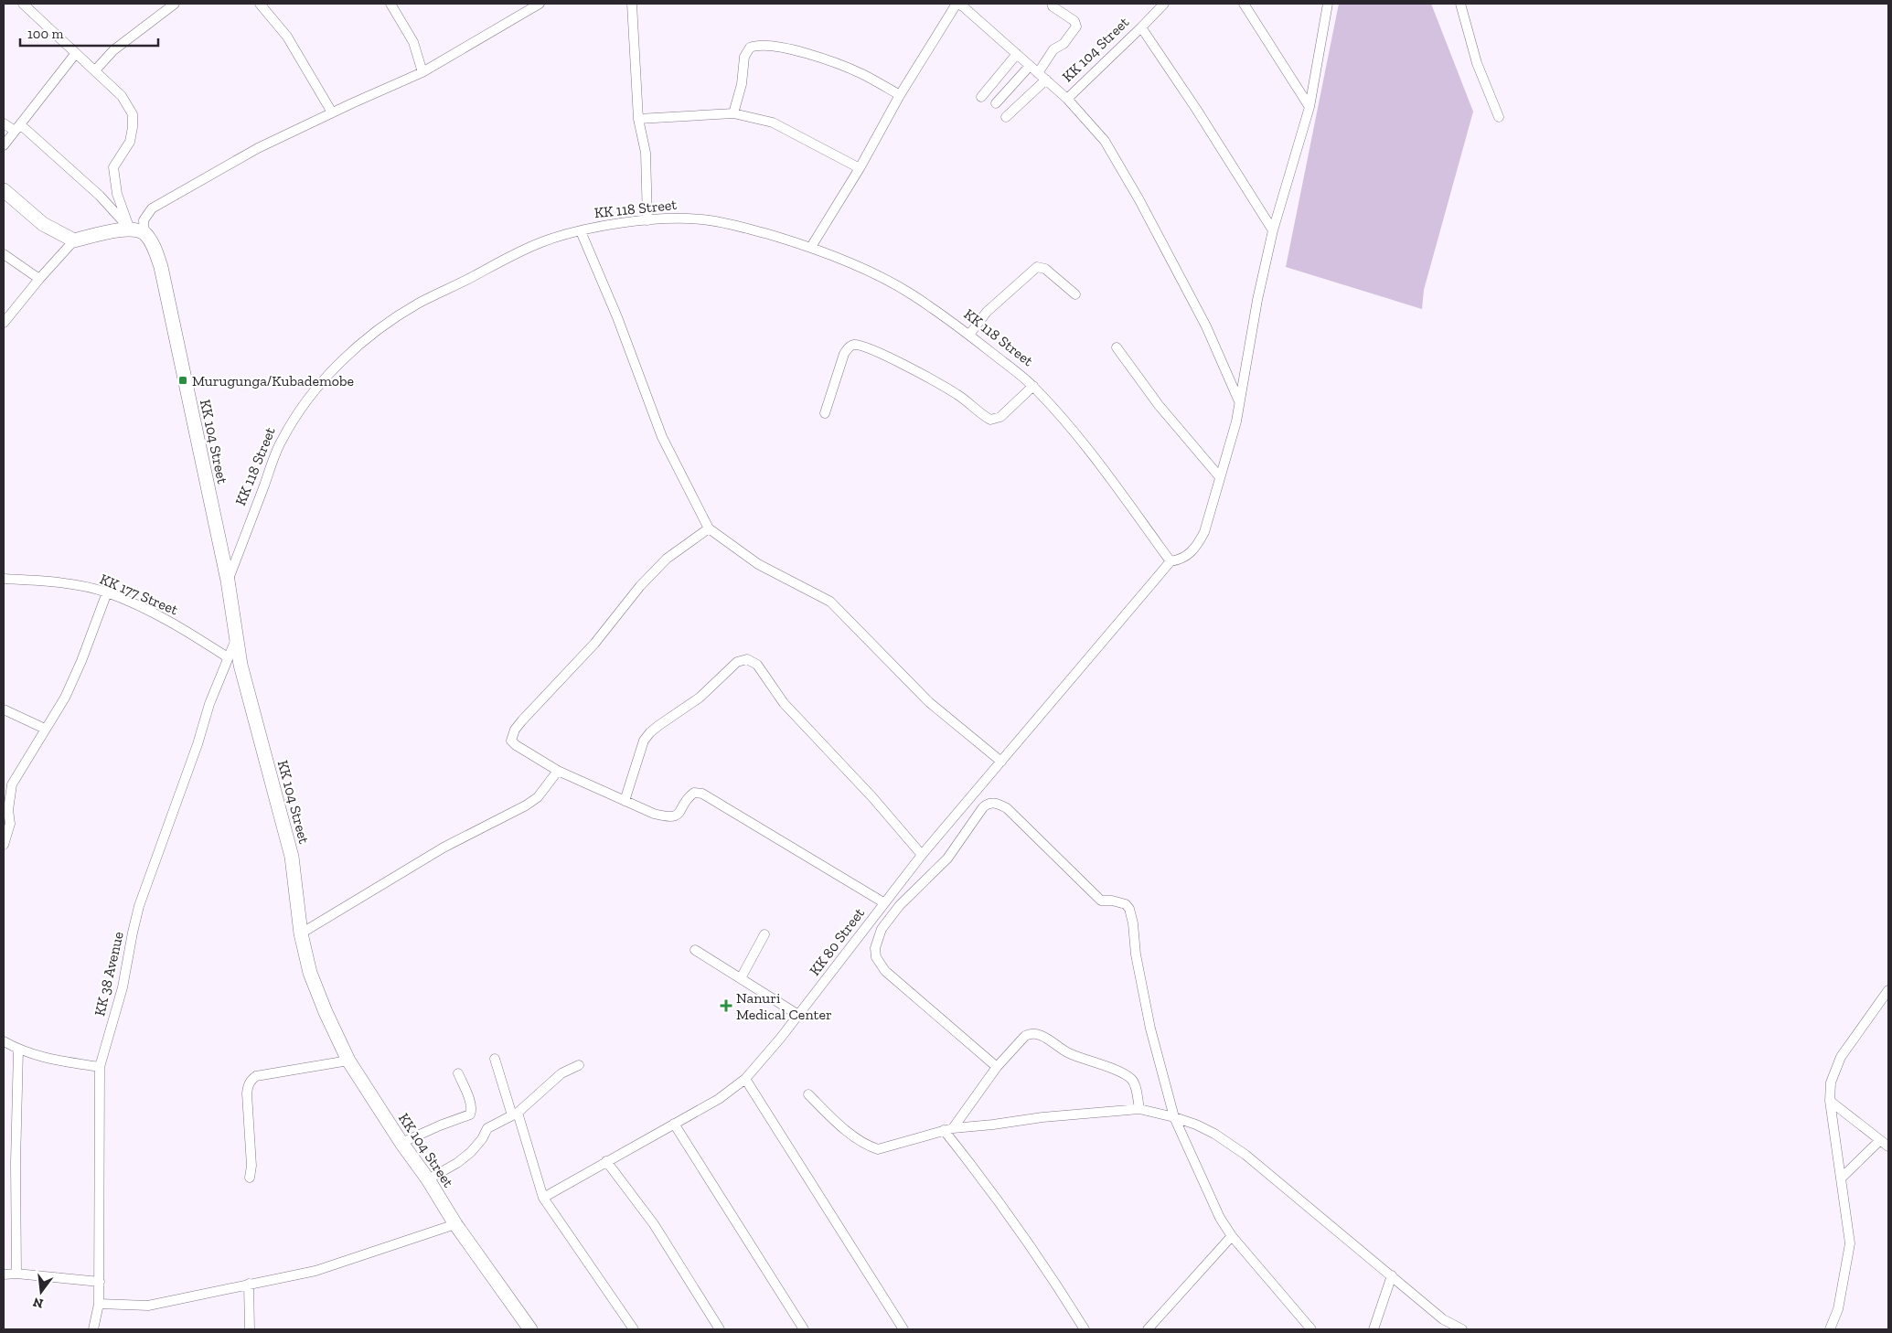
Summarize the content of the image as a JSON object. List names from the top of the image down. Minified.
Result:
{"streets":{"street":["KK 104 Street","KK 118 Street","KK 177 Street","KK 80 Street","KK 38 Avenue"]},"crossings":[["KK 104 Street","KK 118 Street"],["KK 104 Street","KK 38 Avenue"],["KK 118 Street","KK 80 Street"],["KK 177 Street","KK 38 Avenue"]],"places":{"transit":["Murugunga/Kubademobe"],"health":["Nanuri Medical Center"]},"scale_bar":"100 m","north":"bottom"}
